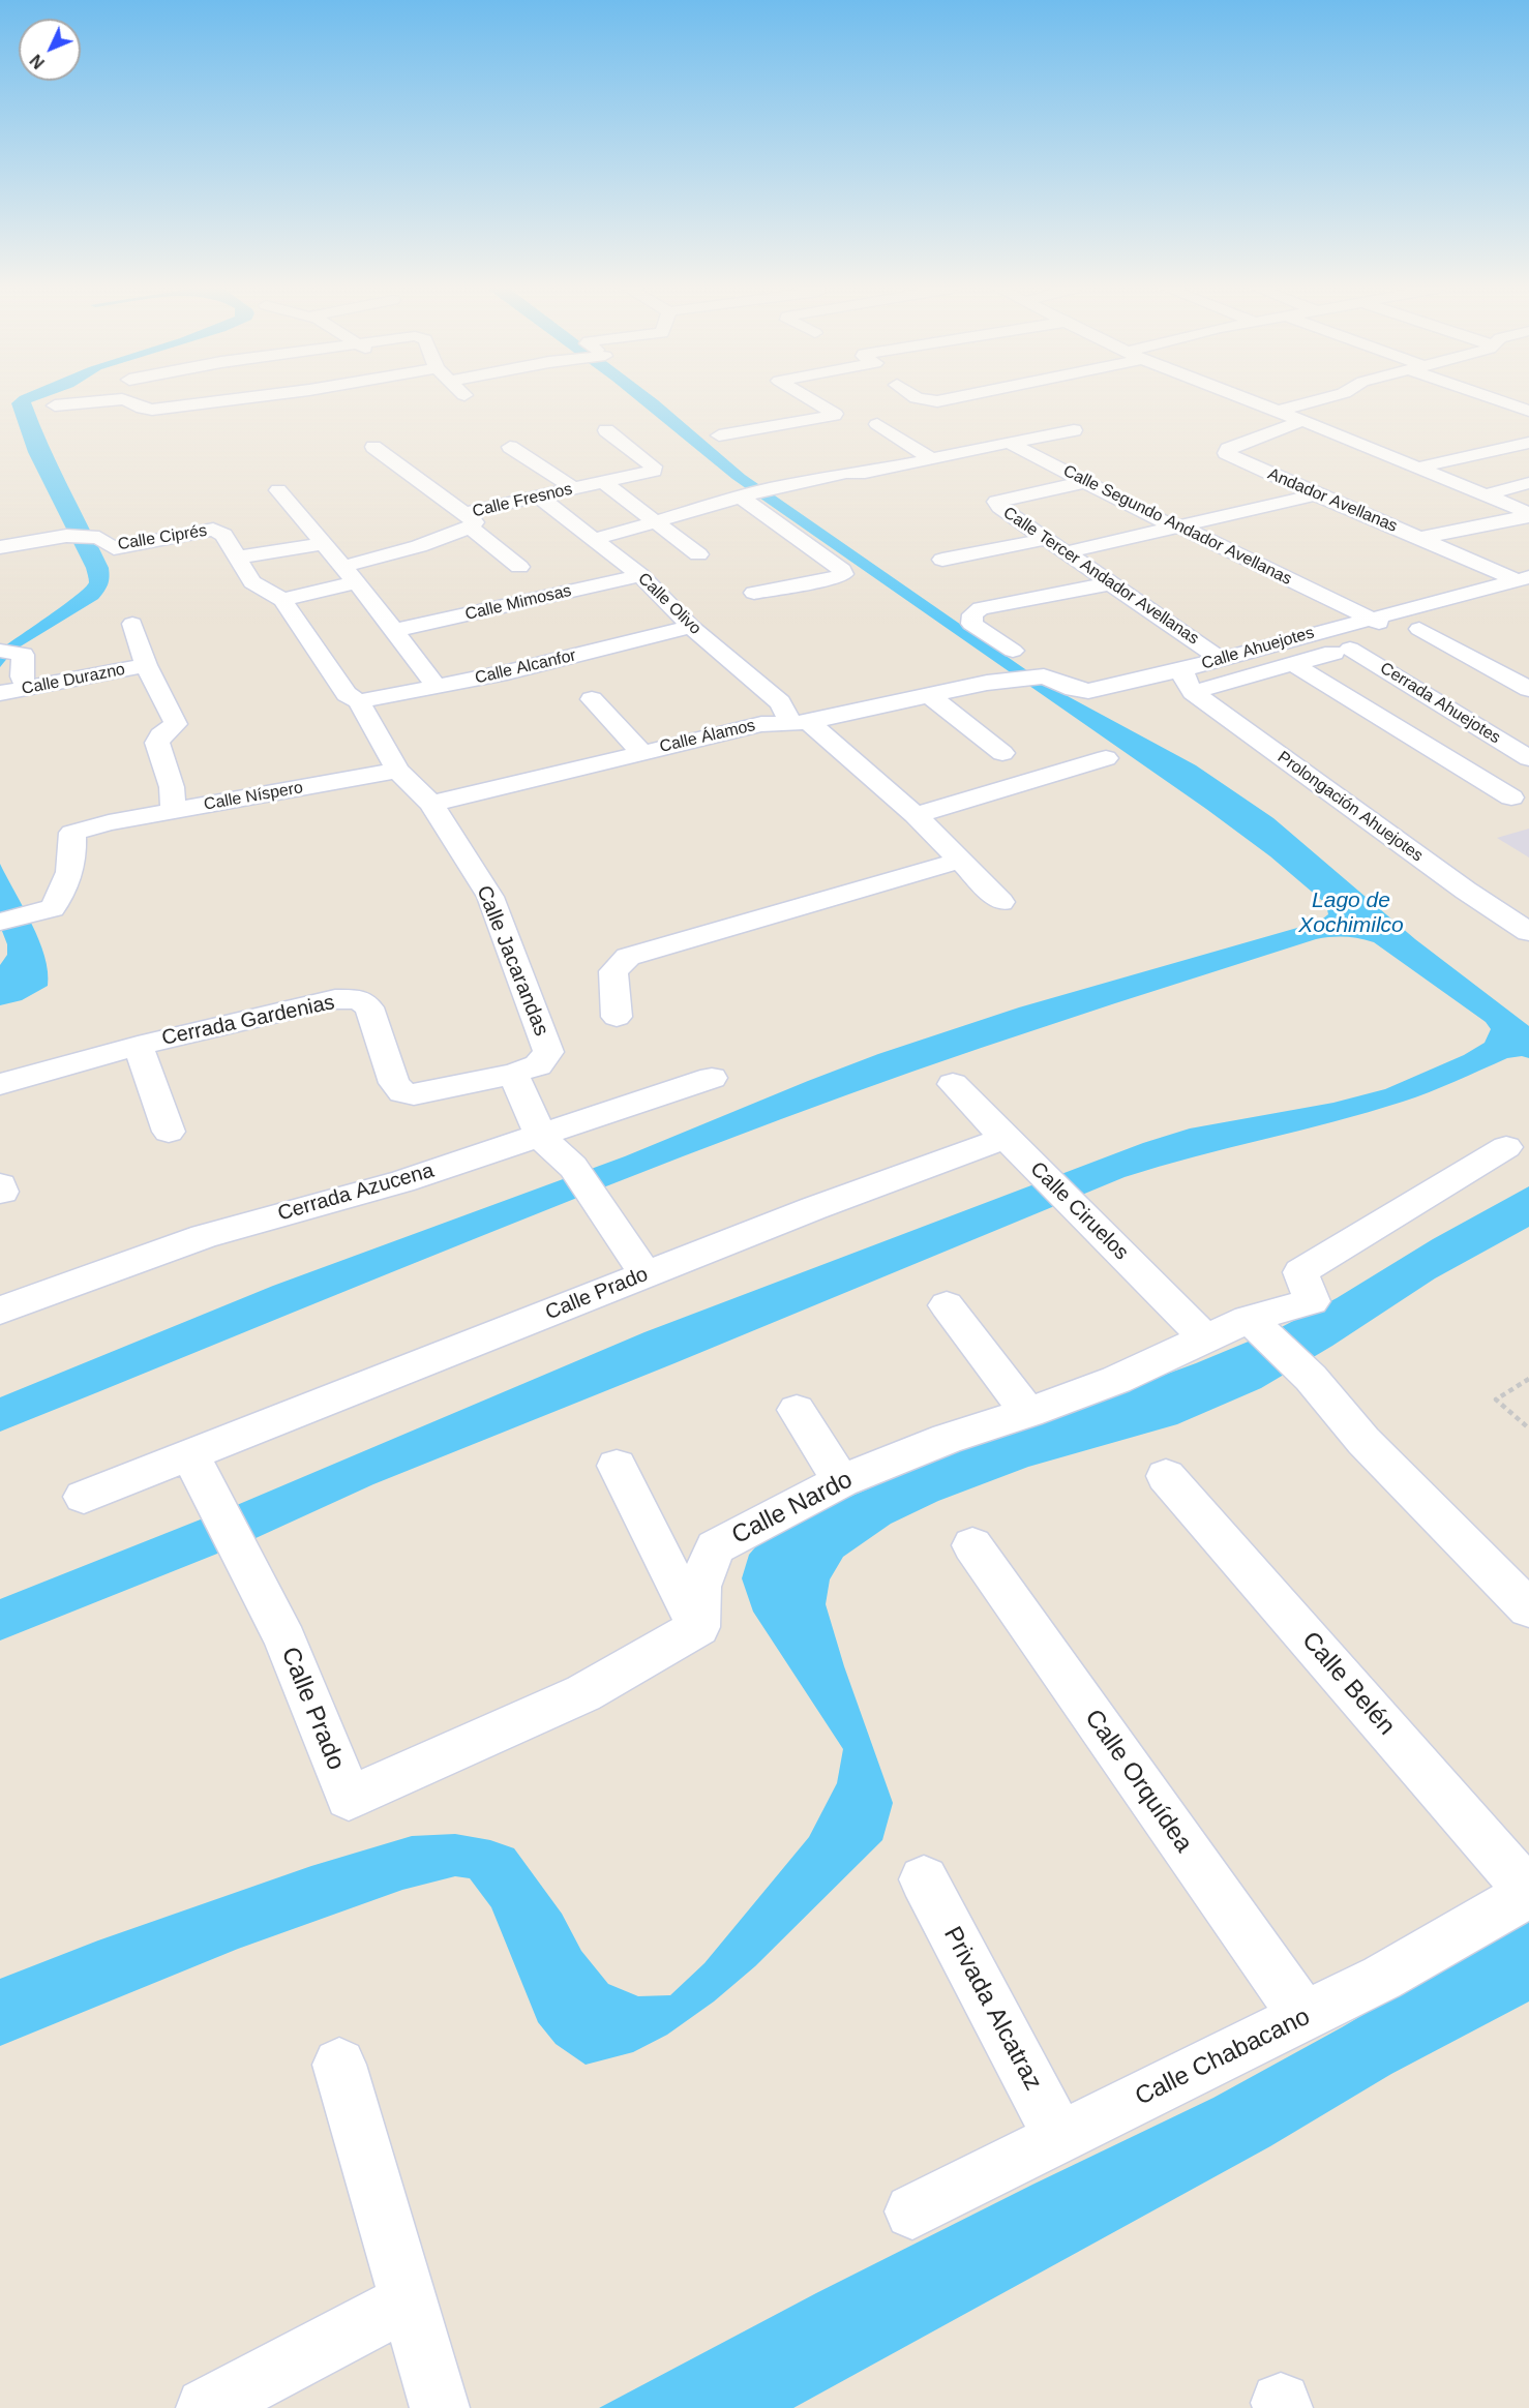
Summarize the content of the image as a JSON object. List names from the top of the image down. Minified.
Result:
{"streets":{"street":["Calle Fresnos","Andador Avellanas","Calle Segundo Andador Avellanas","Calle Ciprés","Calle Tercer Andador Avellanas","Calle Mimosas","Calle Olivo","Calle Ahuejotes","Calle Alcanfor","Calle Durazno","Cerrada Ahuejotes","Calle Álamos","Calle Níspero","Prolongación Ahuejotes","Calle Jacarandas","Cerrada Gardenias","Cerrada Azucena","Calle Ciruelos","Calle Prado","Calle Nardo","Calle Belén","Calle Orquídea","Privada Alcatraz","Calle Chabacano"]},"crossings":[["Calle Fresnos","Calle Olivo"],["Calle Fresnos","Calle Jacarandas"],["Andador Avellanas","Calle Ahuejotes"],["Calle Segundo Andador Avellanas","Calle Tercer Andador Avellanas"],["Calle Segundo Andador Avellanas","Calle Ahuejotes"],["Calle Ciprés","Calle Jacarandas"],["Calle Tercer Andador Avellanas","Calle Ahuejotes"],["Calle Mimosas","Calle Olivo"],["Calle Olivo","Calle Alcanfor"],["Calle Olivo","Calle Álamos"],["Calle Ahuejotes","Cerrada Ahuejotes"],["Calle Ahuejotes","Calle Álamos"],["Calle Ahuejotes","Prolongación Ahuejotes"],["Calle Alcanfor","Calle Jacarandas"],["Calle Álamos","Calle Jacarandas"],["Calle Níspero","Calle Jacarandas"],["Calle Jacarandas","Cerrada Gardenias"],["Calle Ciruelos","Calle Prado"],["Calle Ciruelos","Calle Nardo"],["Calle Prado","Calle Nardo"],["Calle Belén","Calle Chabacano"],["Calle Orquídea","Calle Chabacano"],["Privada Alcatraz","Calle Chabacano"]],"water":["Lago de Xochimilco"],"north":"bottom left"}
